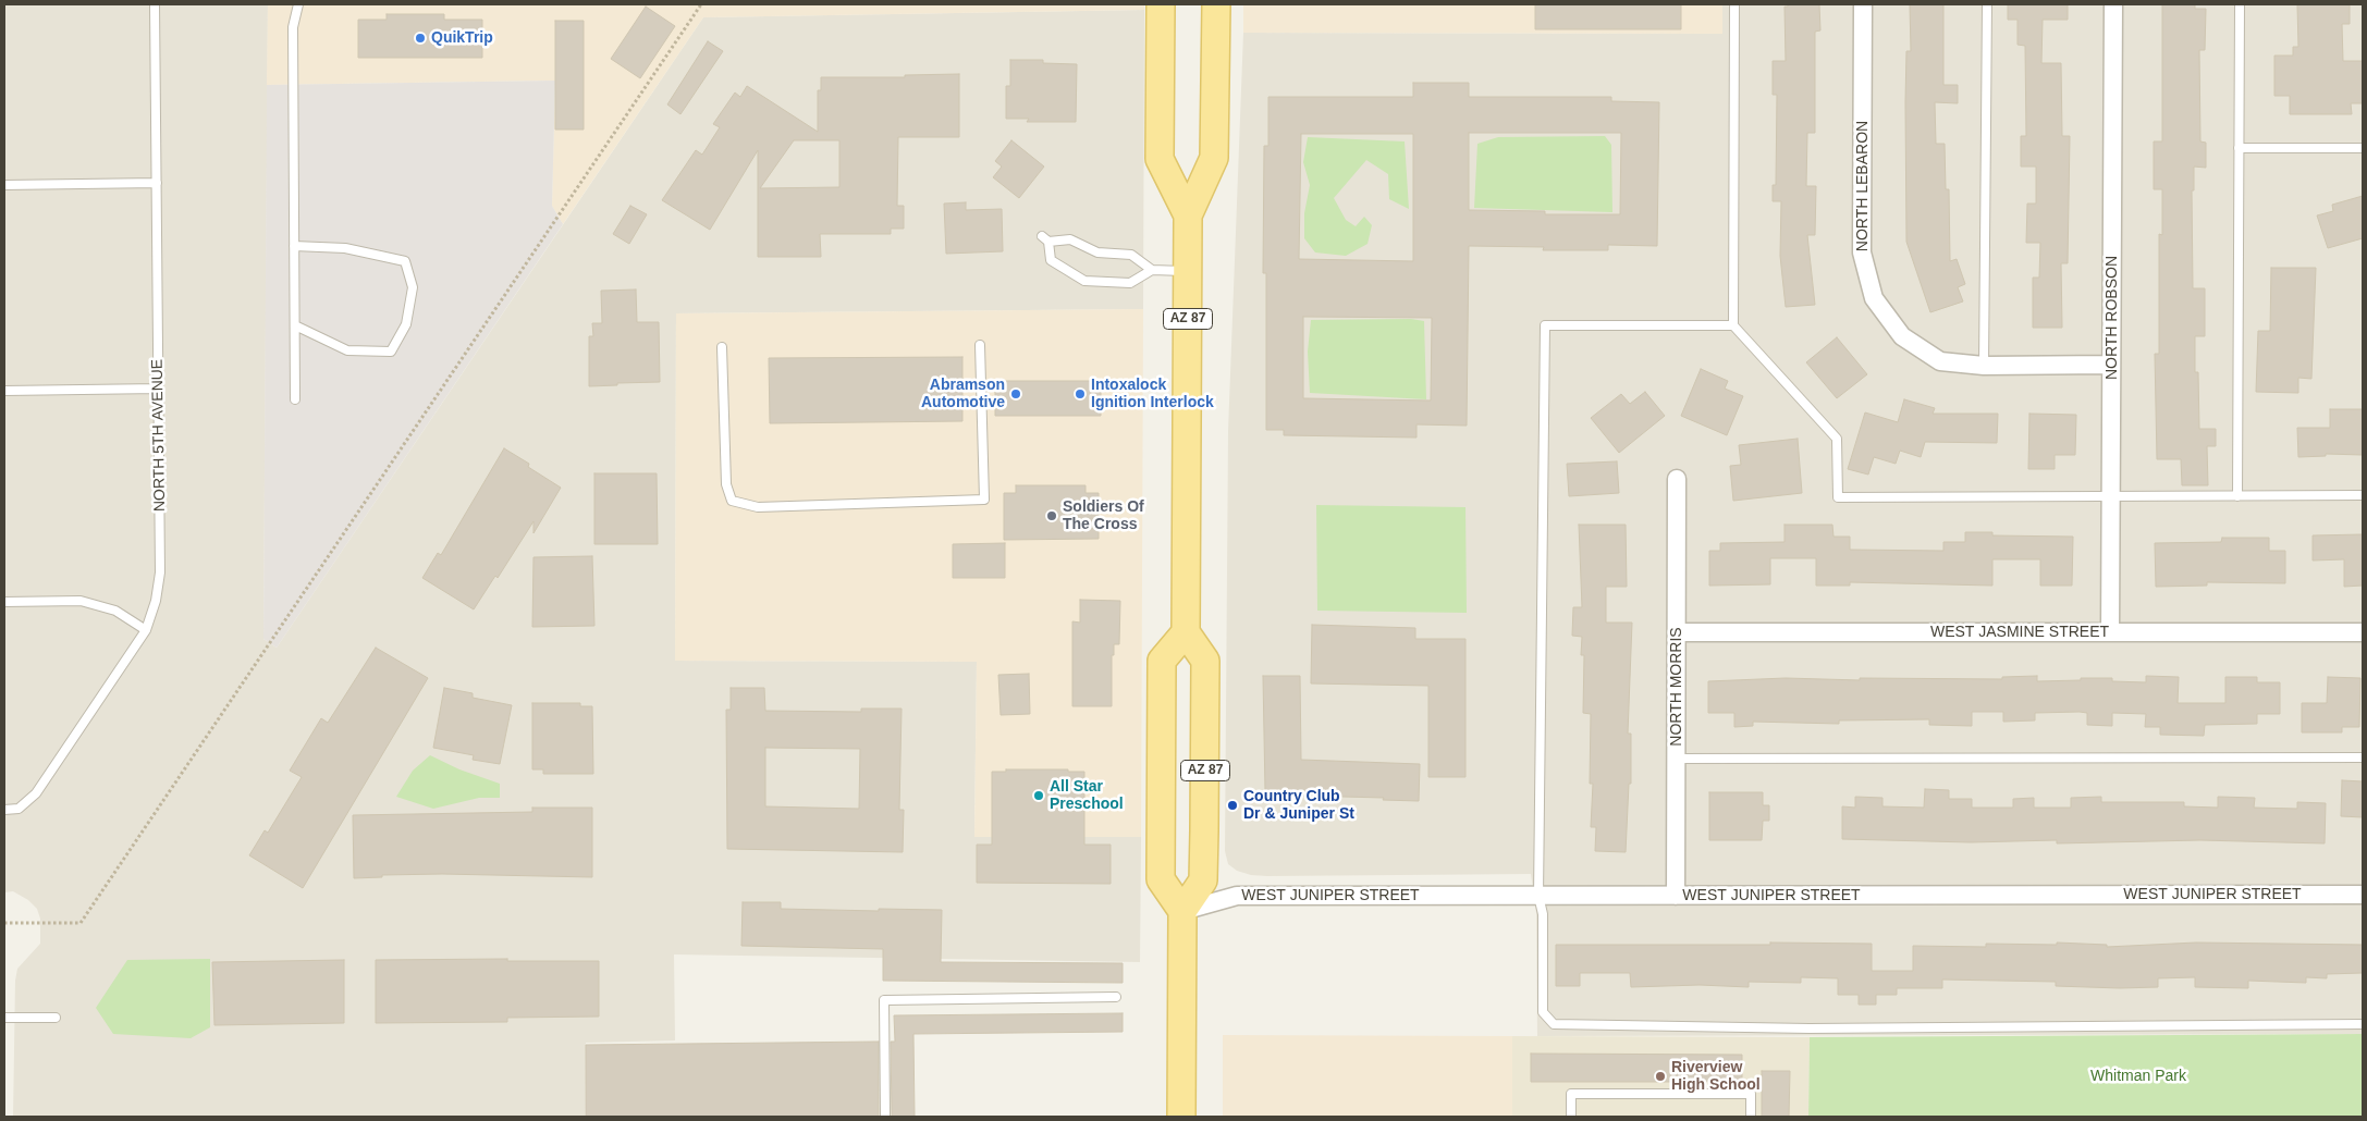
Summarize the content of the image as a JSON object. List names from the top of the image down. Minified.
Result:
{"streets":{"main road":["AZ 87"],"street":["NORTH LEBARON","NORTH ROBSON","WEST JASMINE STREET","NORTH MORRIS","WEST JUNIPER STREET"],"lane":["NORTH 5TH AVENUE"]},"crossings":[["NORTH LEBARON","NORTH ROBSON"],["NORTH ROBSON","WEST JASMINE STREET"],["AZ 87","WEST JUNIPER STREET"],["WEST JASMINE STREET","NORTH MORRIS"],["NORTH MORRIS","WEST JUNIPER STREET"]],"parks":["Whitman Park"],"places":["QuikTrip","Abramson Automotive","Intoxalock Ignition Interlock","Soldiers Of The Cross","All Star Preschool","Country Club Dr & Juniper St","Riverview High School"]}
